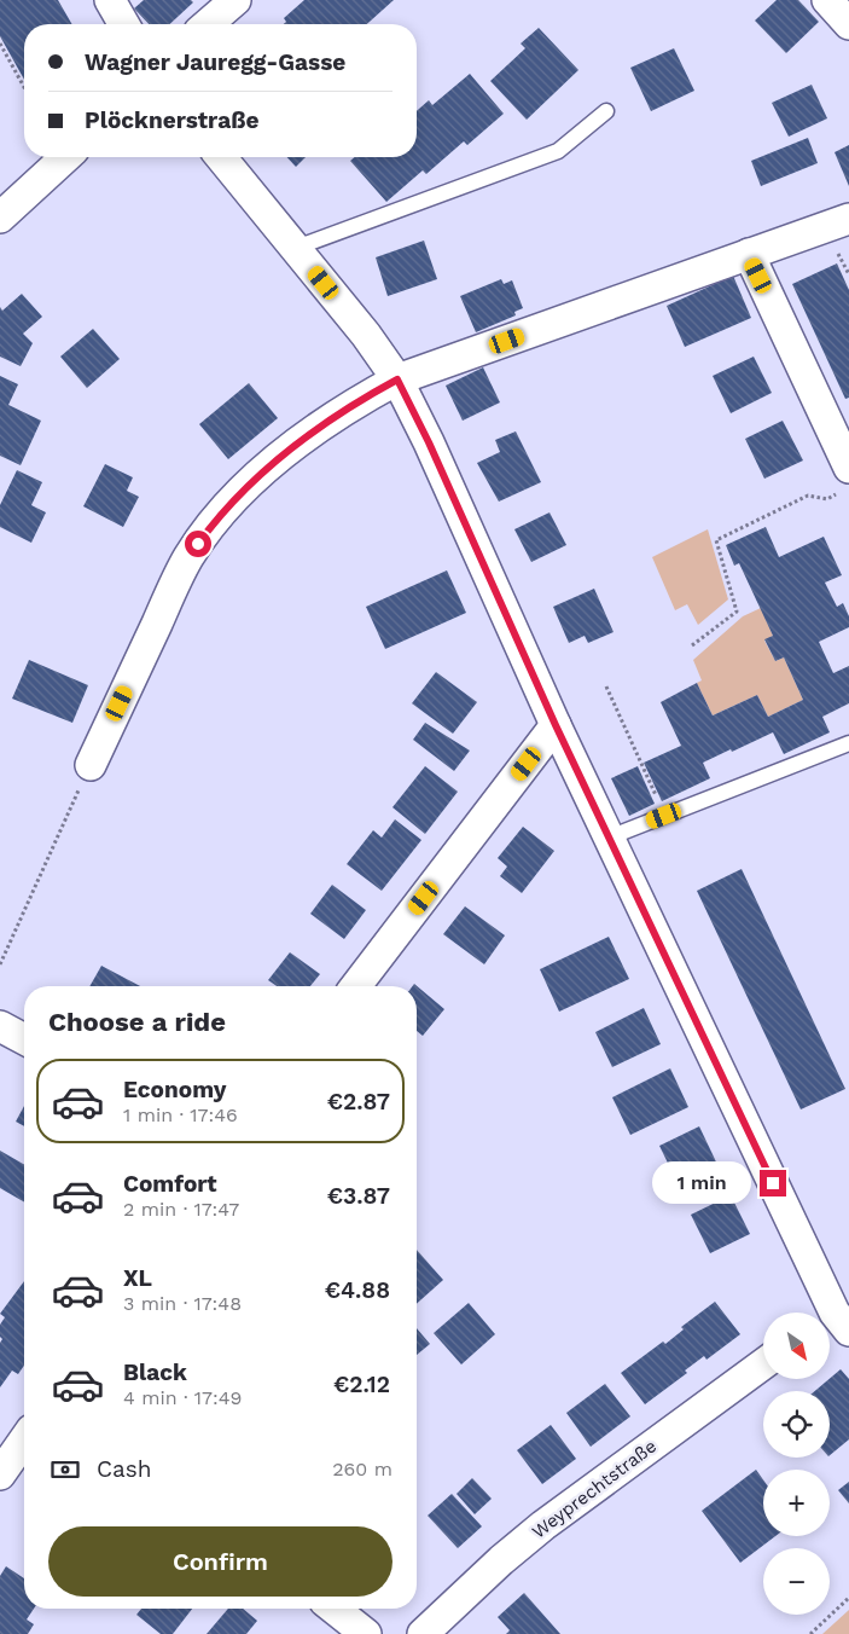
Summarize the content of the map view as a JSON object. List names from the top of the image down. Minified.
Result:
{"streets":{"street":["Weyprechtstraße"]},"north":"bottom right","page":{"banner":["Wagner Jauregg-Gasse","Plöcknerstraße"],"heading":"Choose a ride","list":[{"name":"Economy","note":"1 min · 17:46","value":"€2.87"},{"name":"Comfort","note":"2 min · 17:47","value":"€3.87"},{"name":"XL","note":"3 min · 17:48","value":"€4.88"},{"name":"Black","note":"4 min · 17:49","value":"€2.12"}],"bubble":"1 min","map_buttons":["+","−"],"pay":["Cash","260 m"],"buttons":"Confirm"}}
